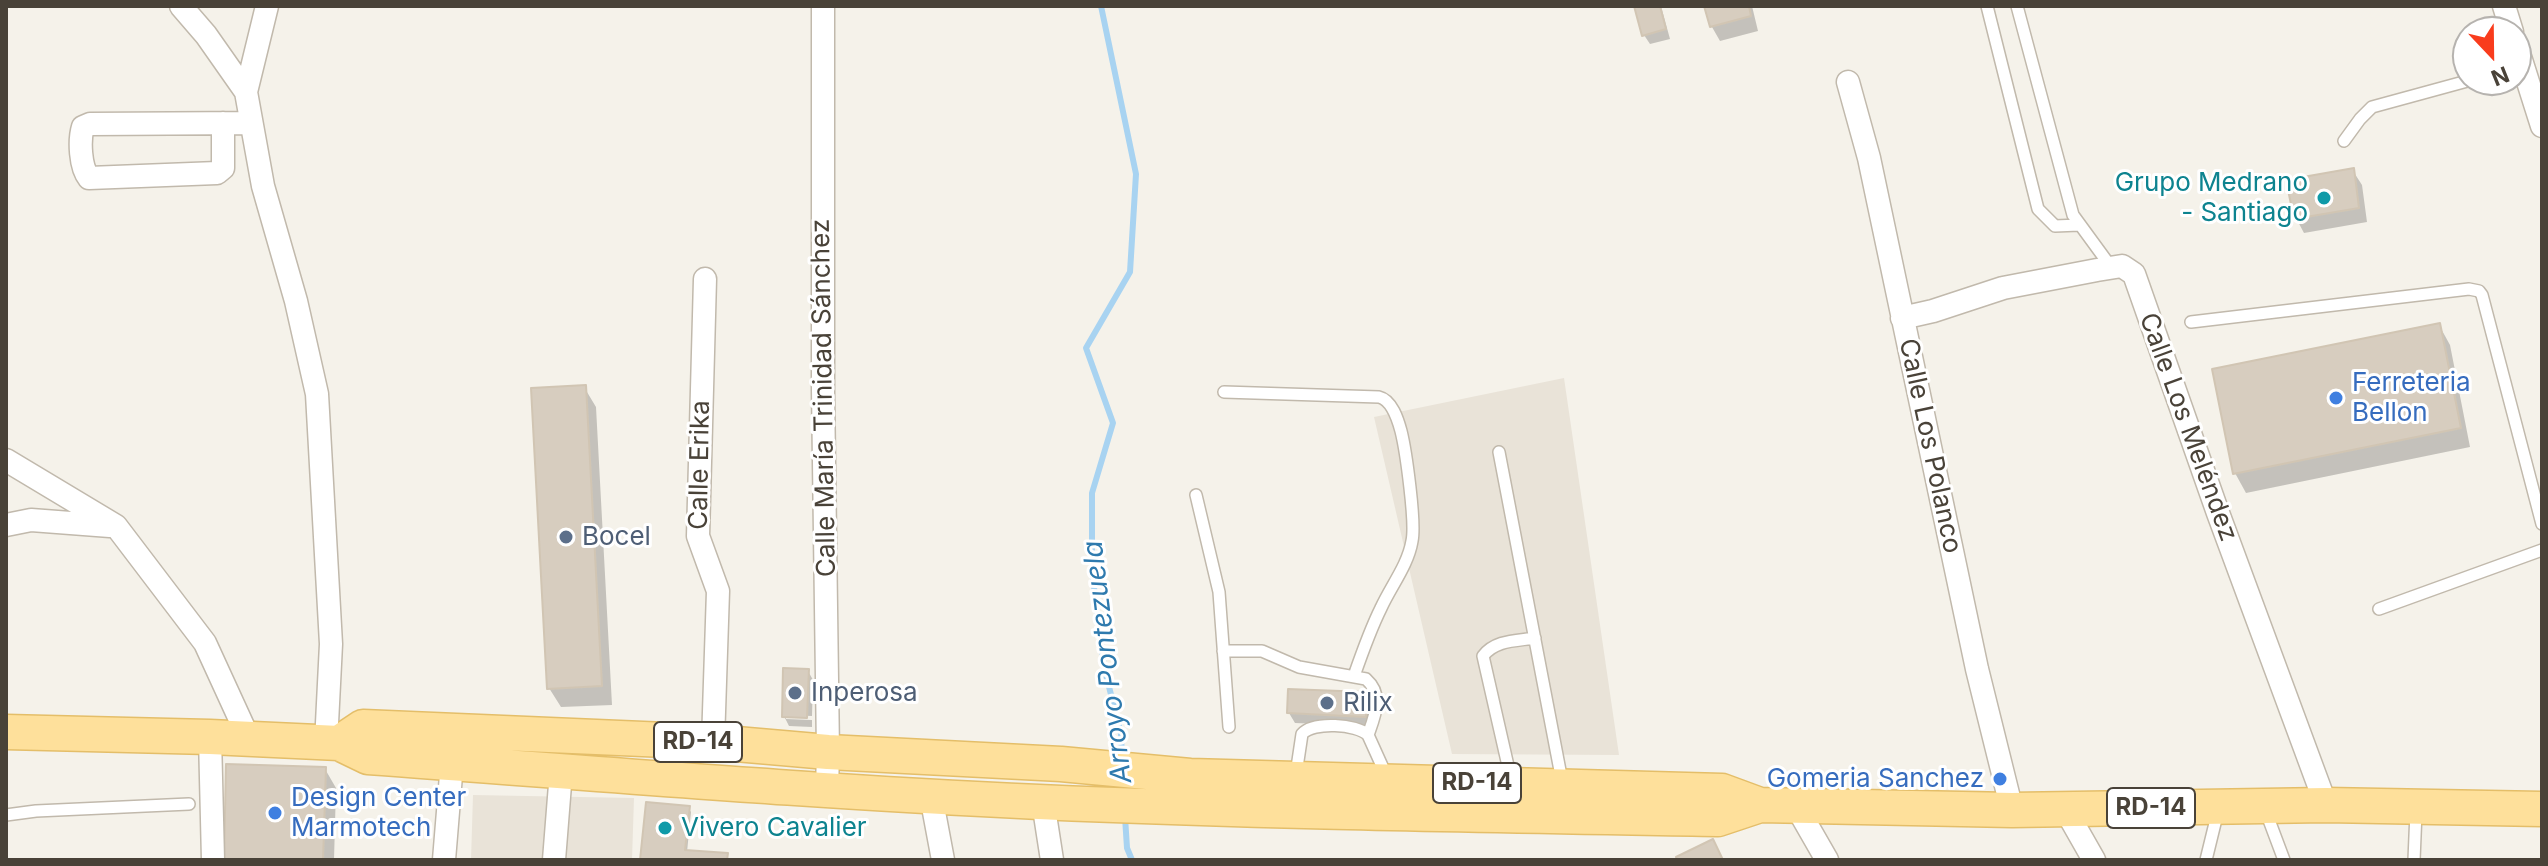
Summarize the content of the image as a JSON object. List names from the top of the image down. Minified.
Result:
{"streets":{"main road":["RD-14"],"street":["Calle María Trinidad Sánchez","Calle Los Meléndez","Calle Los Polanco","Calle Erika"]},"crossings":[["Calle María Trinidad Sánchez","RD-14"],["Calle Los Meléndez","RD-14"],["Calle Los Polanco","RD-14"],["Calle Erika","RD-14"]],"water":["Arroyo Pontezuela"],"places":["Grupo Medrano - Santiago","Ferreteria Bellon","Bocel","Inperosa","Rilix","Gomeria Sanchez","Design Center Marmotech","Vivero Cavalier"],"north":"bottom"}
